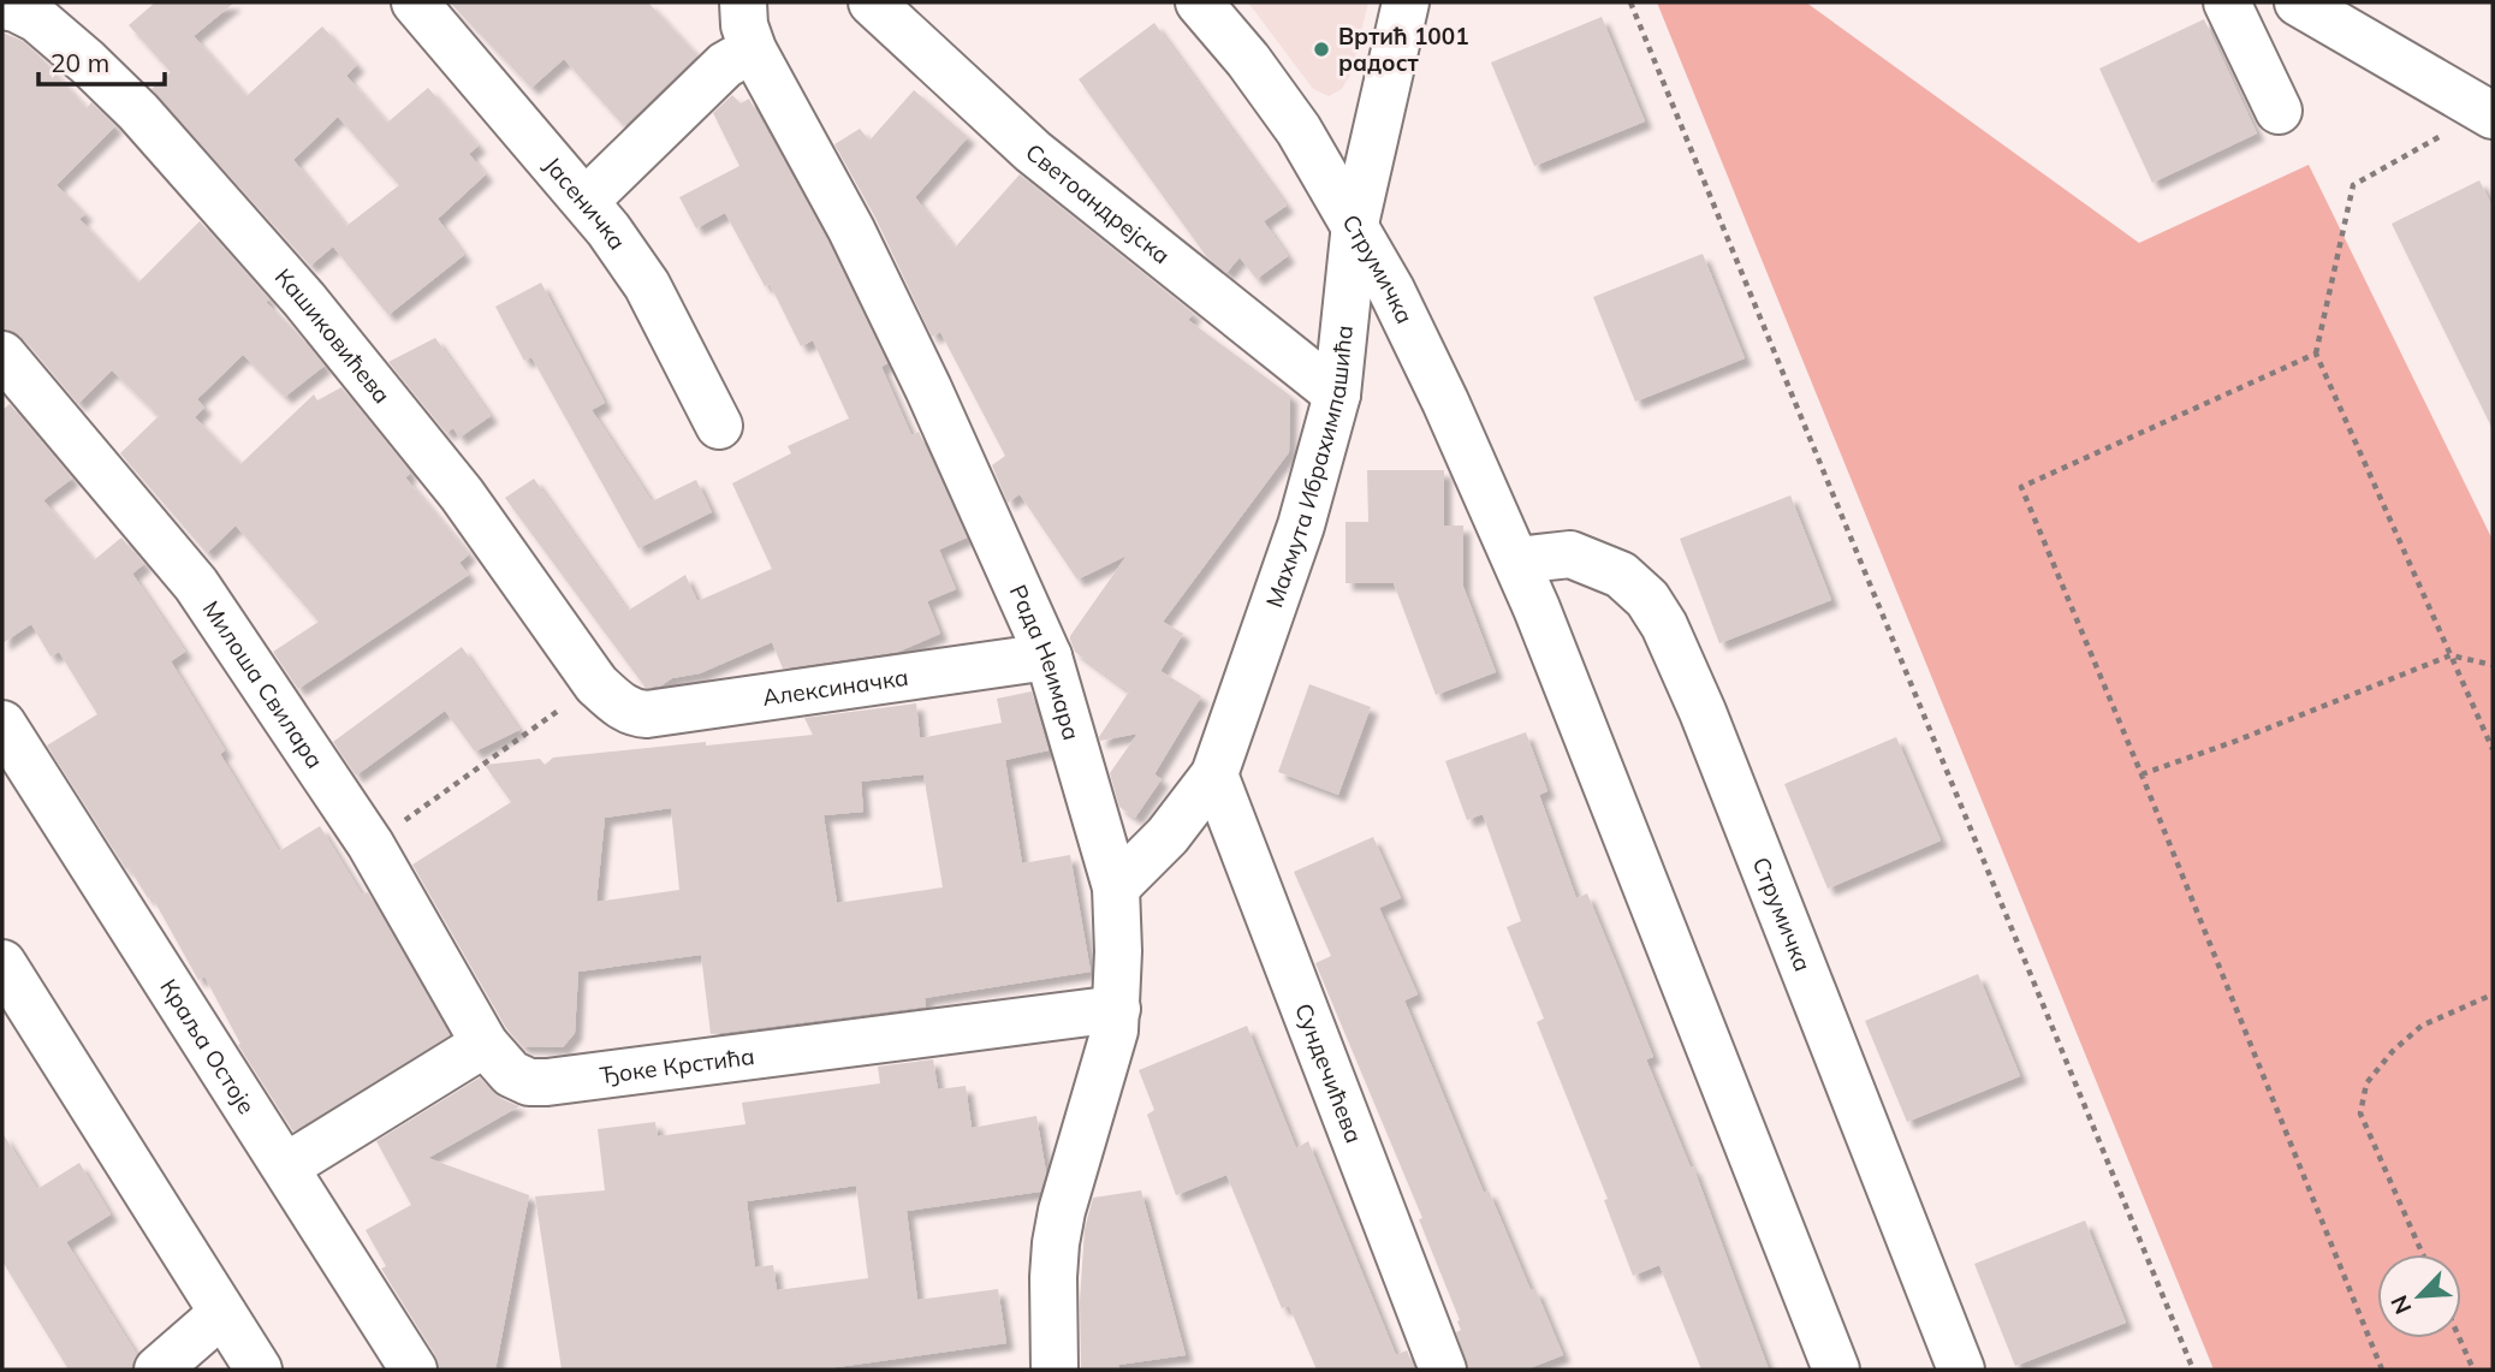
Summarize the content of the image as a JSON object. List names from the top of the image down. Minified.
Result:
{"streets":{"street":["Јасеничка","Светоандрејска","Струмичка","Кашиковићева","Махмута Ибрахимпашића","Рада Неимара","Милоша Свилара","Алексиначка","Краља Остоје","Ђоке Крстића","Сундечићева"]},"crossings":[["Светоандрејска","Махмута Ибрахимпашића"],["Струмичка","Махмута Ибрахимпашића"],["Кашиковићева","Алексиначка"],["Махмута Ибрахимпашића","Рада Неимара"],["Махмута Ибрахимпашића","Сундечићева"],["Рада Неимара","Алексиначка"],["Рада Неимара","Ђоке Крстића"],["Милоша Свилара","Ђоке Крстића"]],"places":["Вртић 1001 радост"],"scale_bar":"20 m","north":"bottom left"}
